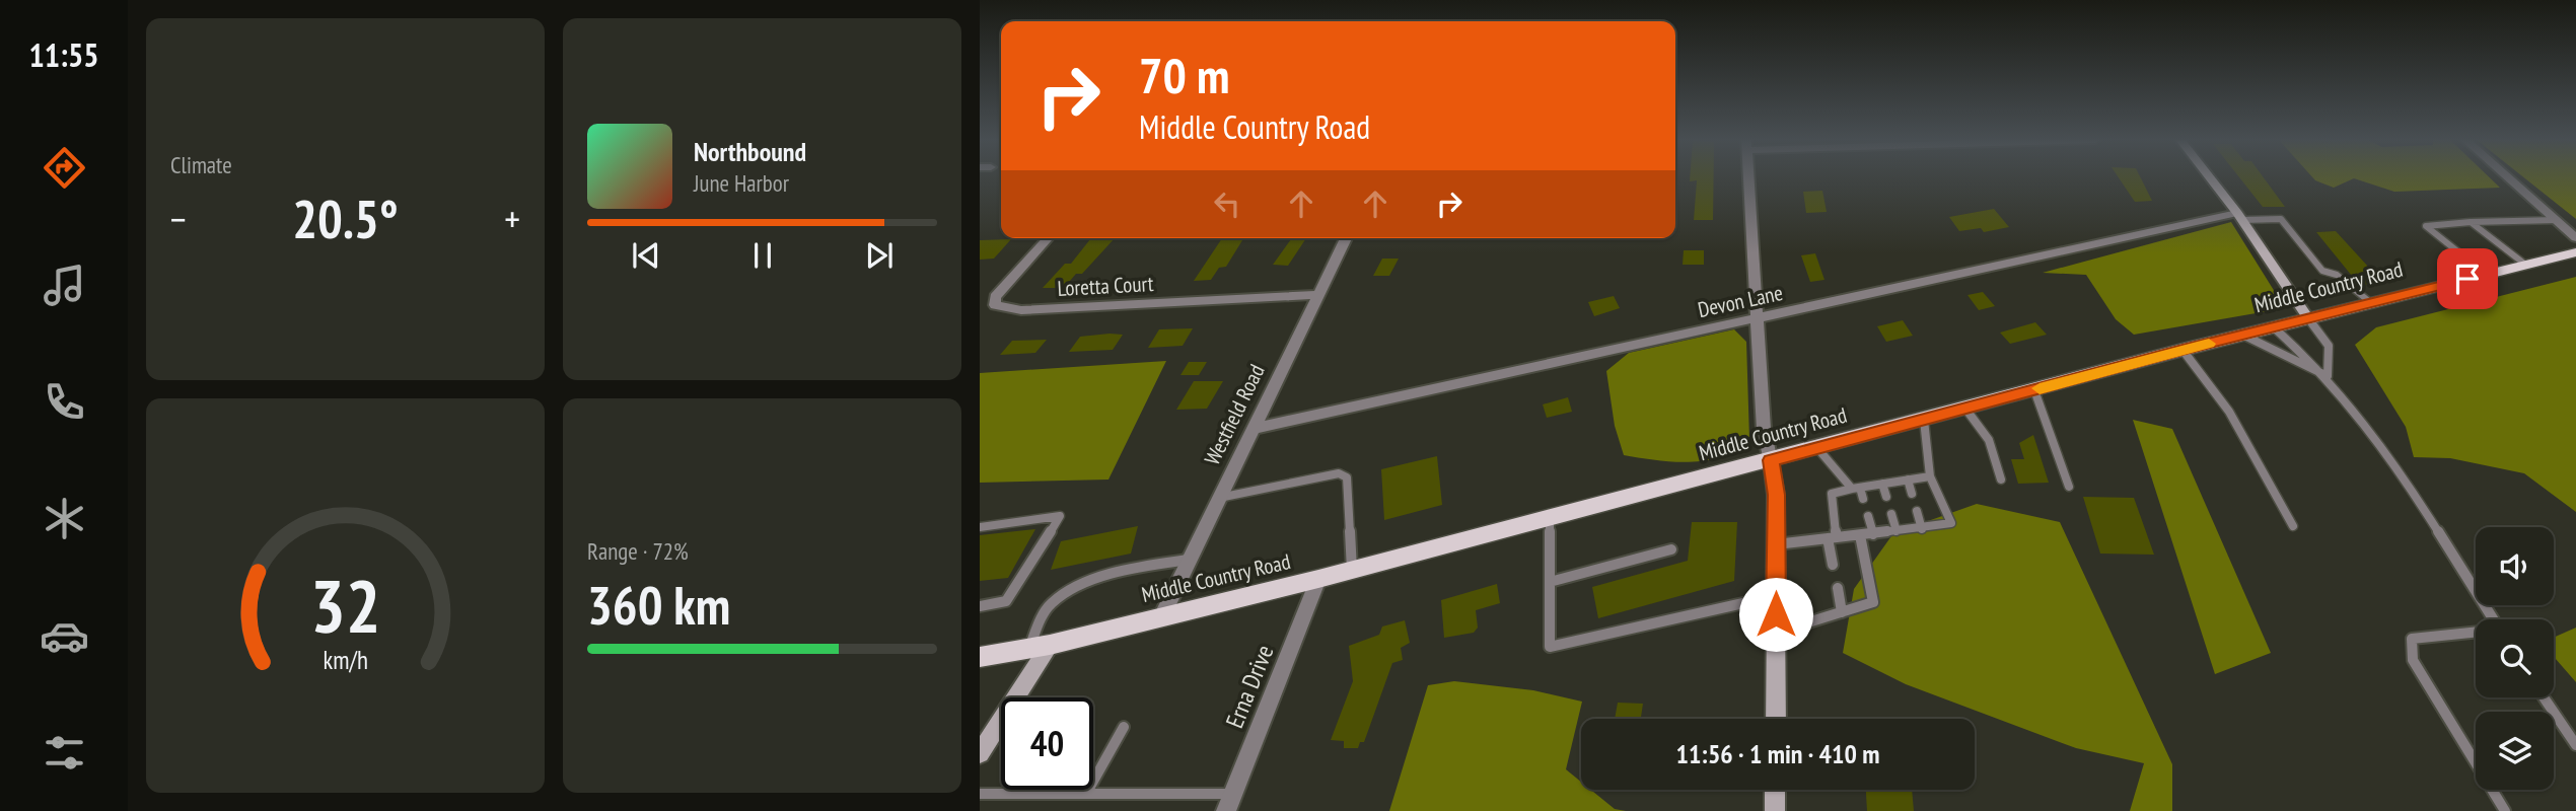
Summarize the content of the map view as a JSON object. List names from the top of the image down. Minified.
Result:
{"streets":{"main road":["Middle Country Road"],"street":["Loretta Court","Devon Lane","Westfield Road","Erna Drive"]},"crossings":[["Loretta Court","Westfield Road"],["Middle Country Road","Westfield Road"],["Middle Country Road","Erna Drive"],["Devon Lane","Westfield Road"]],"page":{"tabs":"11:55","tile":["Climate",["Range · 72%","360 km"]],"turn":["70 m","Middle Country Road"],"song":["Northbound","June Harbor"],"heat":["−","20.5°","+"],"limit":"40","trip":"11:56 · 1 min · 410 m","gauge":["32","km/h"]}}
